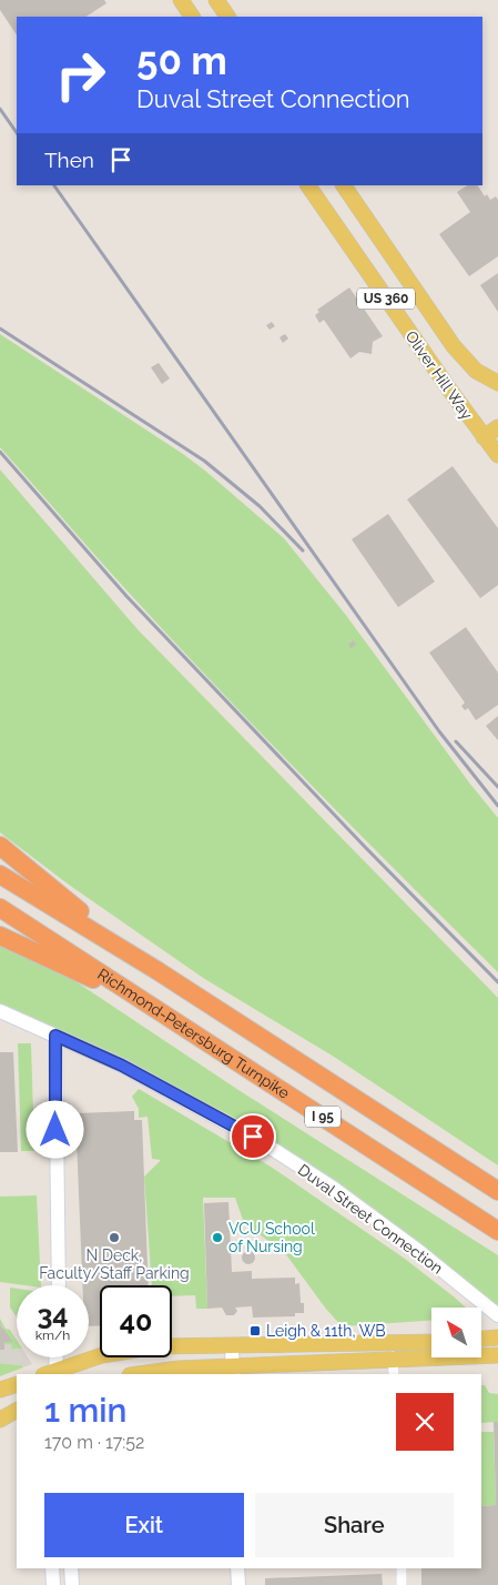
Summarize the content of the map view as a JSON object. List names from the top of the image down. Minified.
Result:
{"streets":{"highway":["Richmond-Petersburg Turnpike","I 95"],"main road":["US 360","Oliver Hill Way"],"street":["Duval Street Connection"]},"places":{"other":["N Deck, Faculty/Staff Parking","VCU School of Nursing"],"transit":["Leigh & 11th, WB"]},"north":"top left","page":{"turn":["50 m","Duval Street Connection"],"then":"Then","speed":"34 km/h","limit":"40","heading":["1 min","170 m · 17:52"],"buttons":["Exit","Share"]}}
